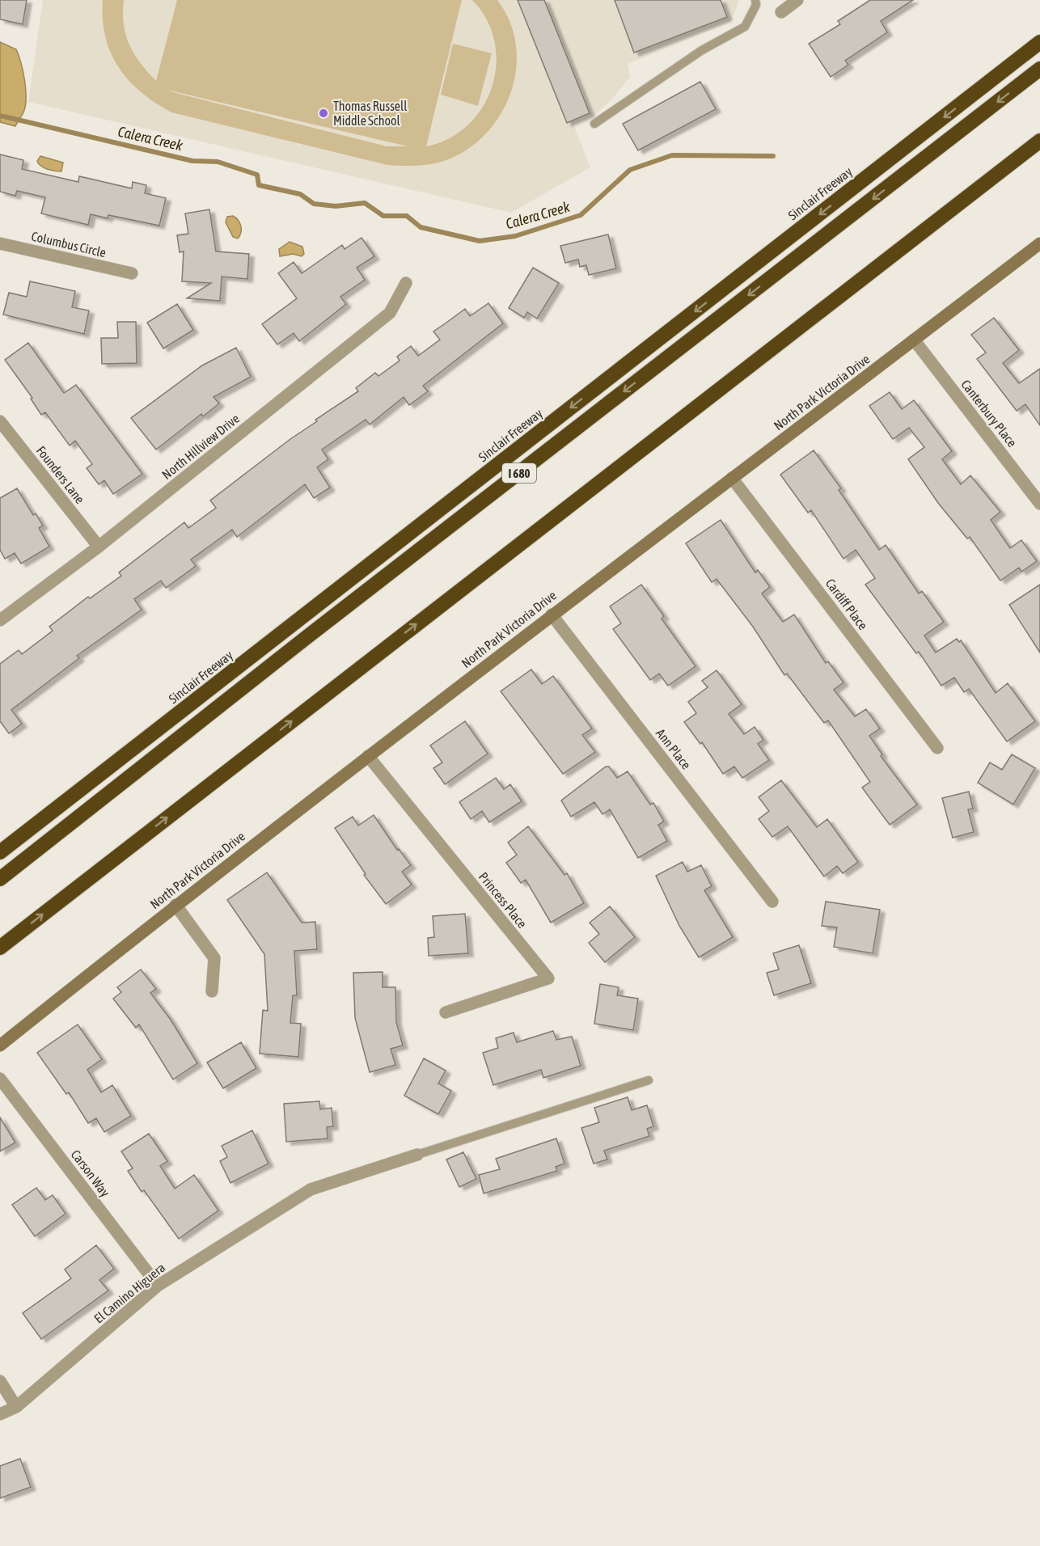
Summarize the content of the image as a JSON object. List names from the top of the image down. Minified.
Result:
{"streets":{"highway":["Sinclair Freeway","I 680"],"street":["Columbus Circle","North Park Victoria Drive","Canterbury Place","North Hillview Drive","Founders Lane","Cardiff Place","Ann Place","Princess Place","Carson Way","El Camino Higuera"]},"crossings":[["North Park Victoria Drive","Canterbury Place"],["North Park Victoria Drive","Cardiff Place"],["North Park Victoria Drive","Ann Place"],["North Park Victoria Drive","Princess Place"],["North Hillview Drive","Founders Lane"],["Carson Way","El Camino Higuera"]],"water":["Calera Creek"],"places":["Thomas Russell Middle School"]}
